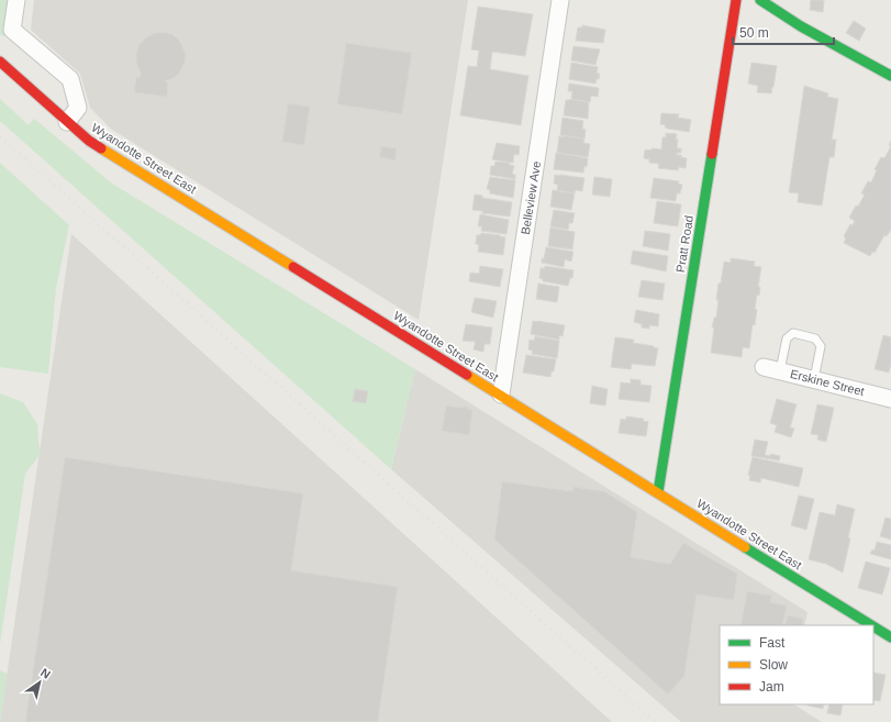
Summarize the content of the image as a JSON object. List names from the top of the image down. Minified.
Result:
{"streets":{"main road":["Wyandotte Street East","Pratt Road"],"street":["Belleview Ave","Erskine Street"]},"crossings":[["Wyandotte Street East","Belleview Ave"],["Wyandotte Street East","Pratt Road"]],"legend":["Fast","Slow","Jam"],"scale_bar":"50 m","north":"top right"}
